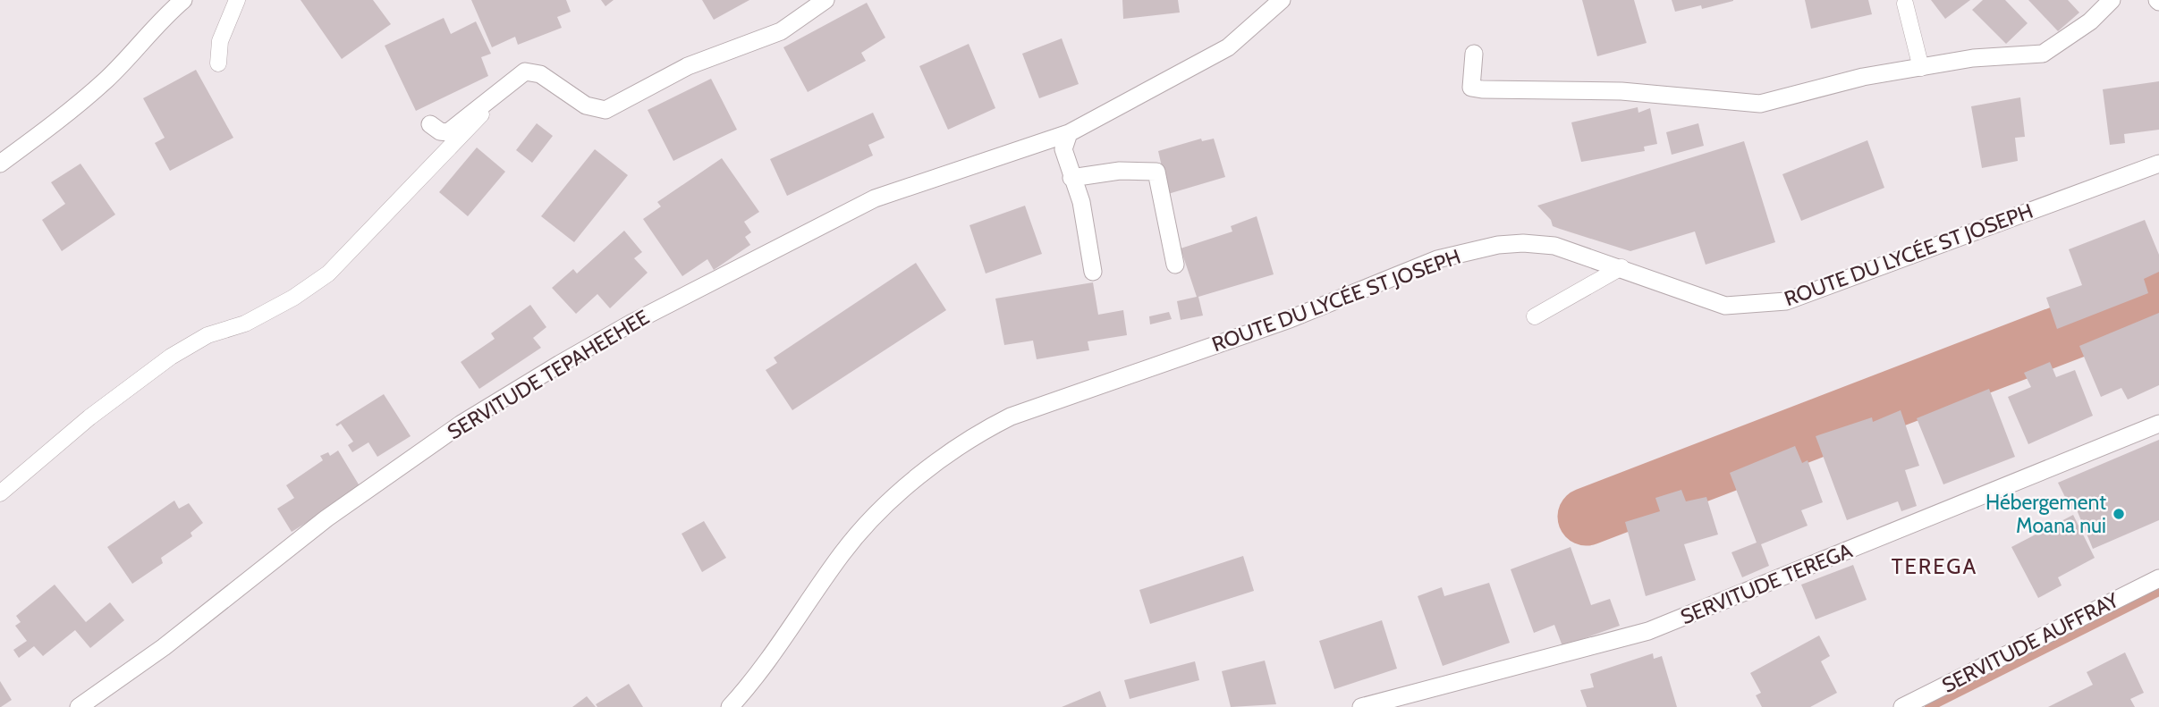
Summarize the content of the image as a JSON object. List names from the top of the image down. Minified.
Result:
{"streets":{"street":["ROUTE DU LYCÉE ST JOSEPH","SERVITUDE TEPAHEEHEE","SERVITUDE TEREGA","SERVITUDE AUFFRAY"]},"districts":["TEREGA"],"places":["Hébergement Moana nui"]}
